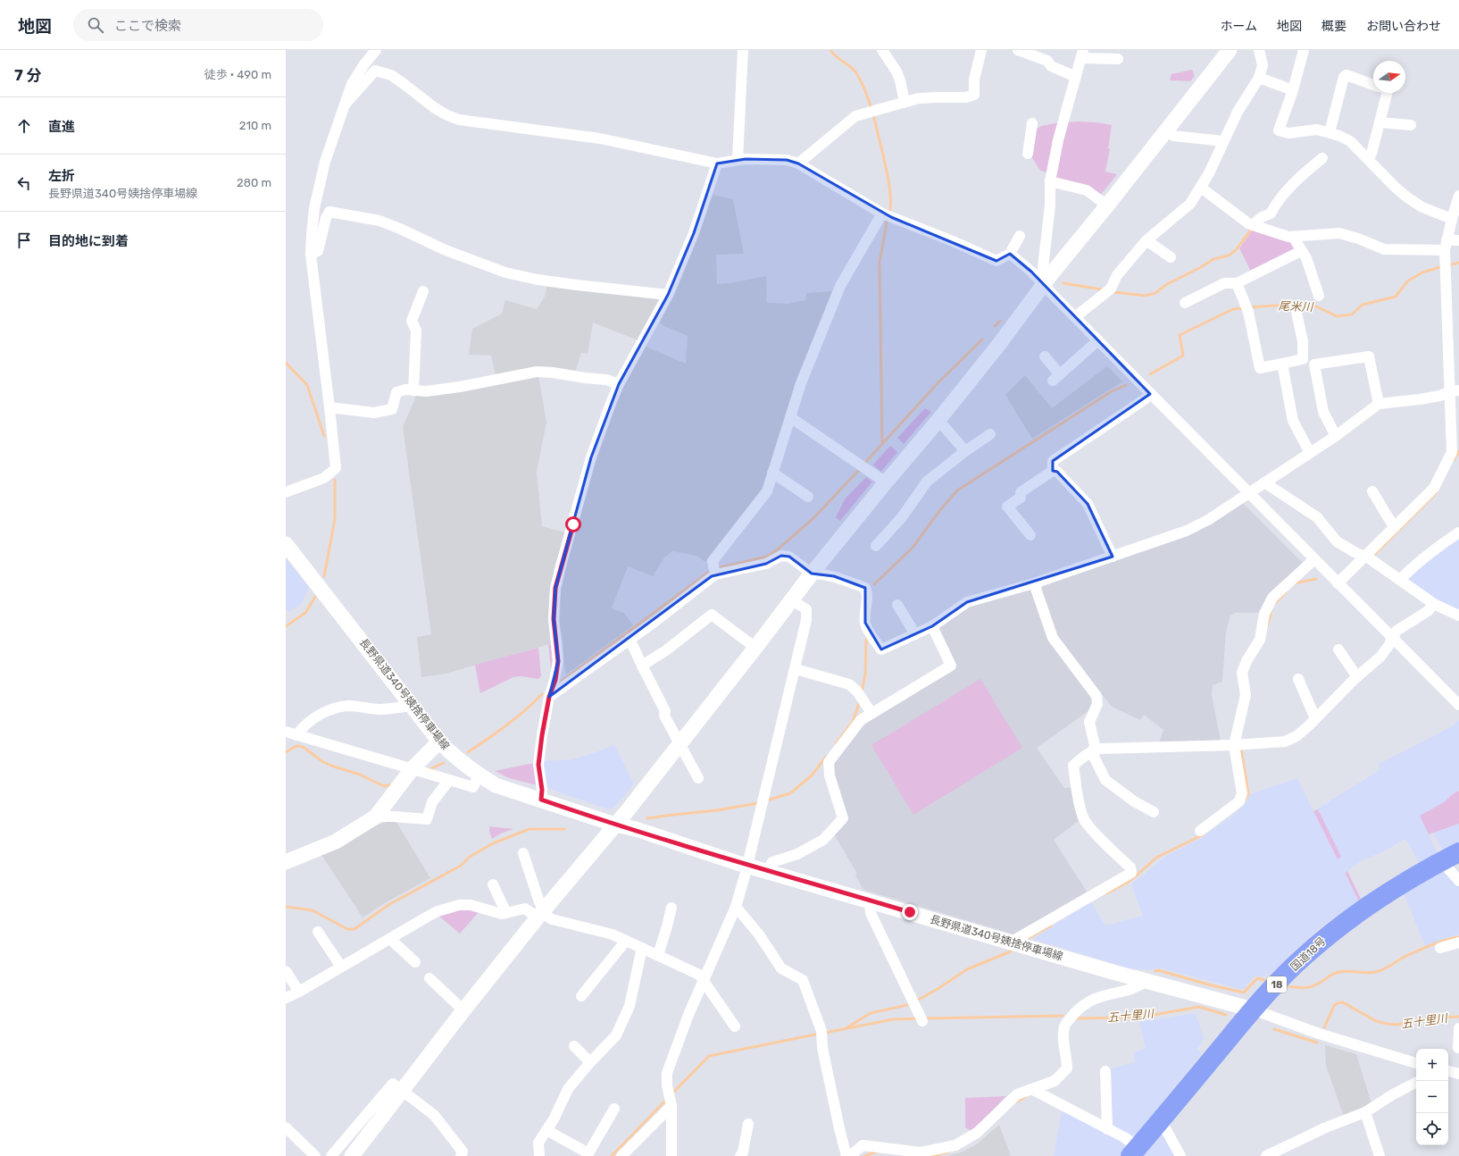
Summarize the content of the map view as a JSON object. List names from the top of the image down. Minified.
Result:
{"streets":{"highway":["国道18号","18"],"street":["長野県道340号姨捨停車場線"]},"crossings":[["長野県道340号姨捨停車場線","国道18号"]],"water":["尾米川","五十里川"],"north":"right","page":{"header":"地図","search":"ここで検索","nav":["ホーム","地図","概要","お問い合わせ"],"heading":["7 分","徒歩 · 490 m"],"list":[["直進","210 m"],["左折","長野県道340号姨捨停車場線","280 m"],"目的地に到着"],"map_buttons":["+","−"]}}
